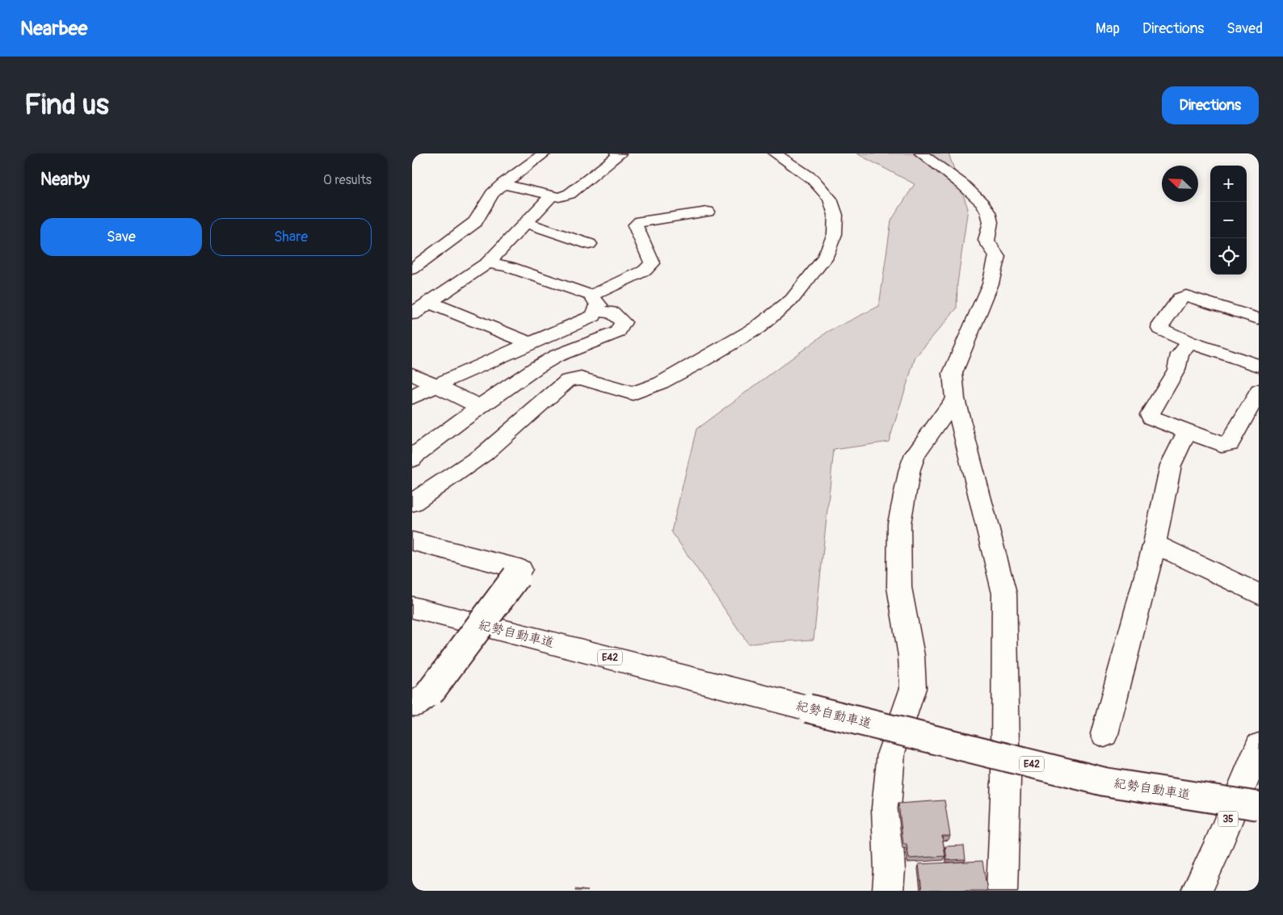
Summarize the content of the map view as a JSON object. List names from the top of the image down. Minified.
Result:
{"streets":{"main road":["紀勢自動車道","E42","35"]},"north":"top left","page":{"header":"Nearbee","nav":["Map","Directions","Saved"],"buttons":["Directions",["Save","Share"]],"title":"Find us","heading":["Nearby","0 results"],"map_buttons":["+","−"]}}
